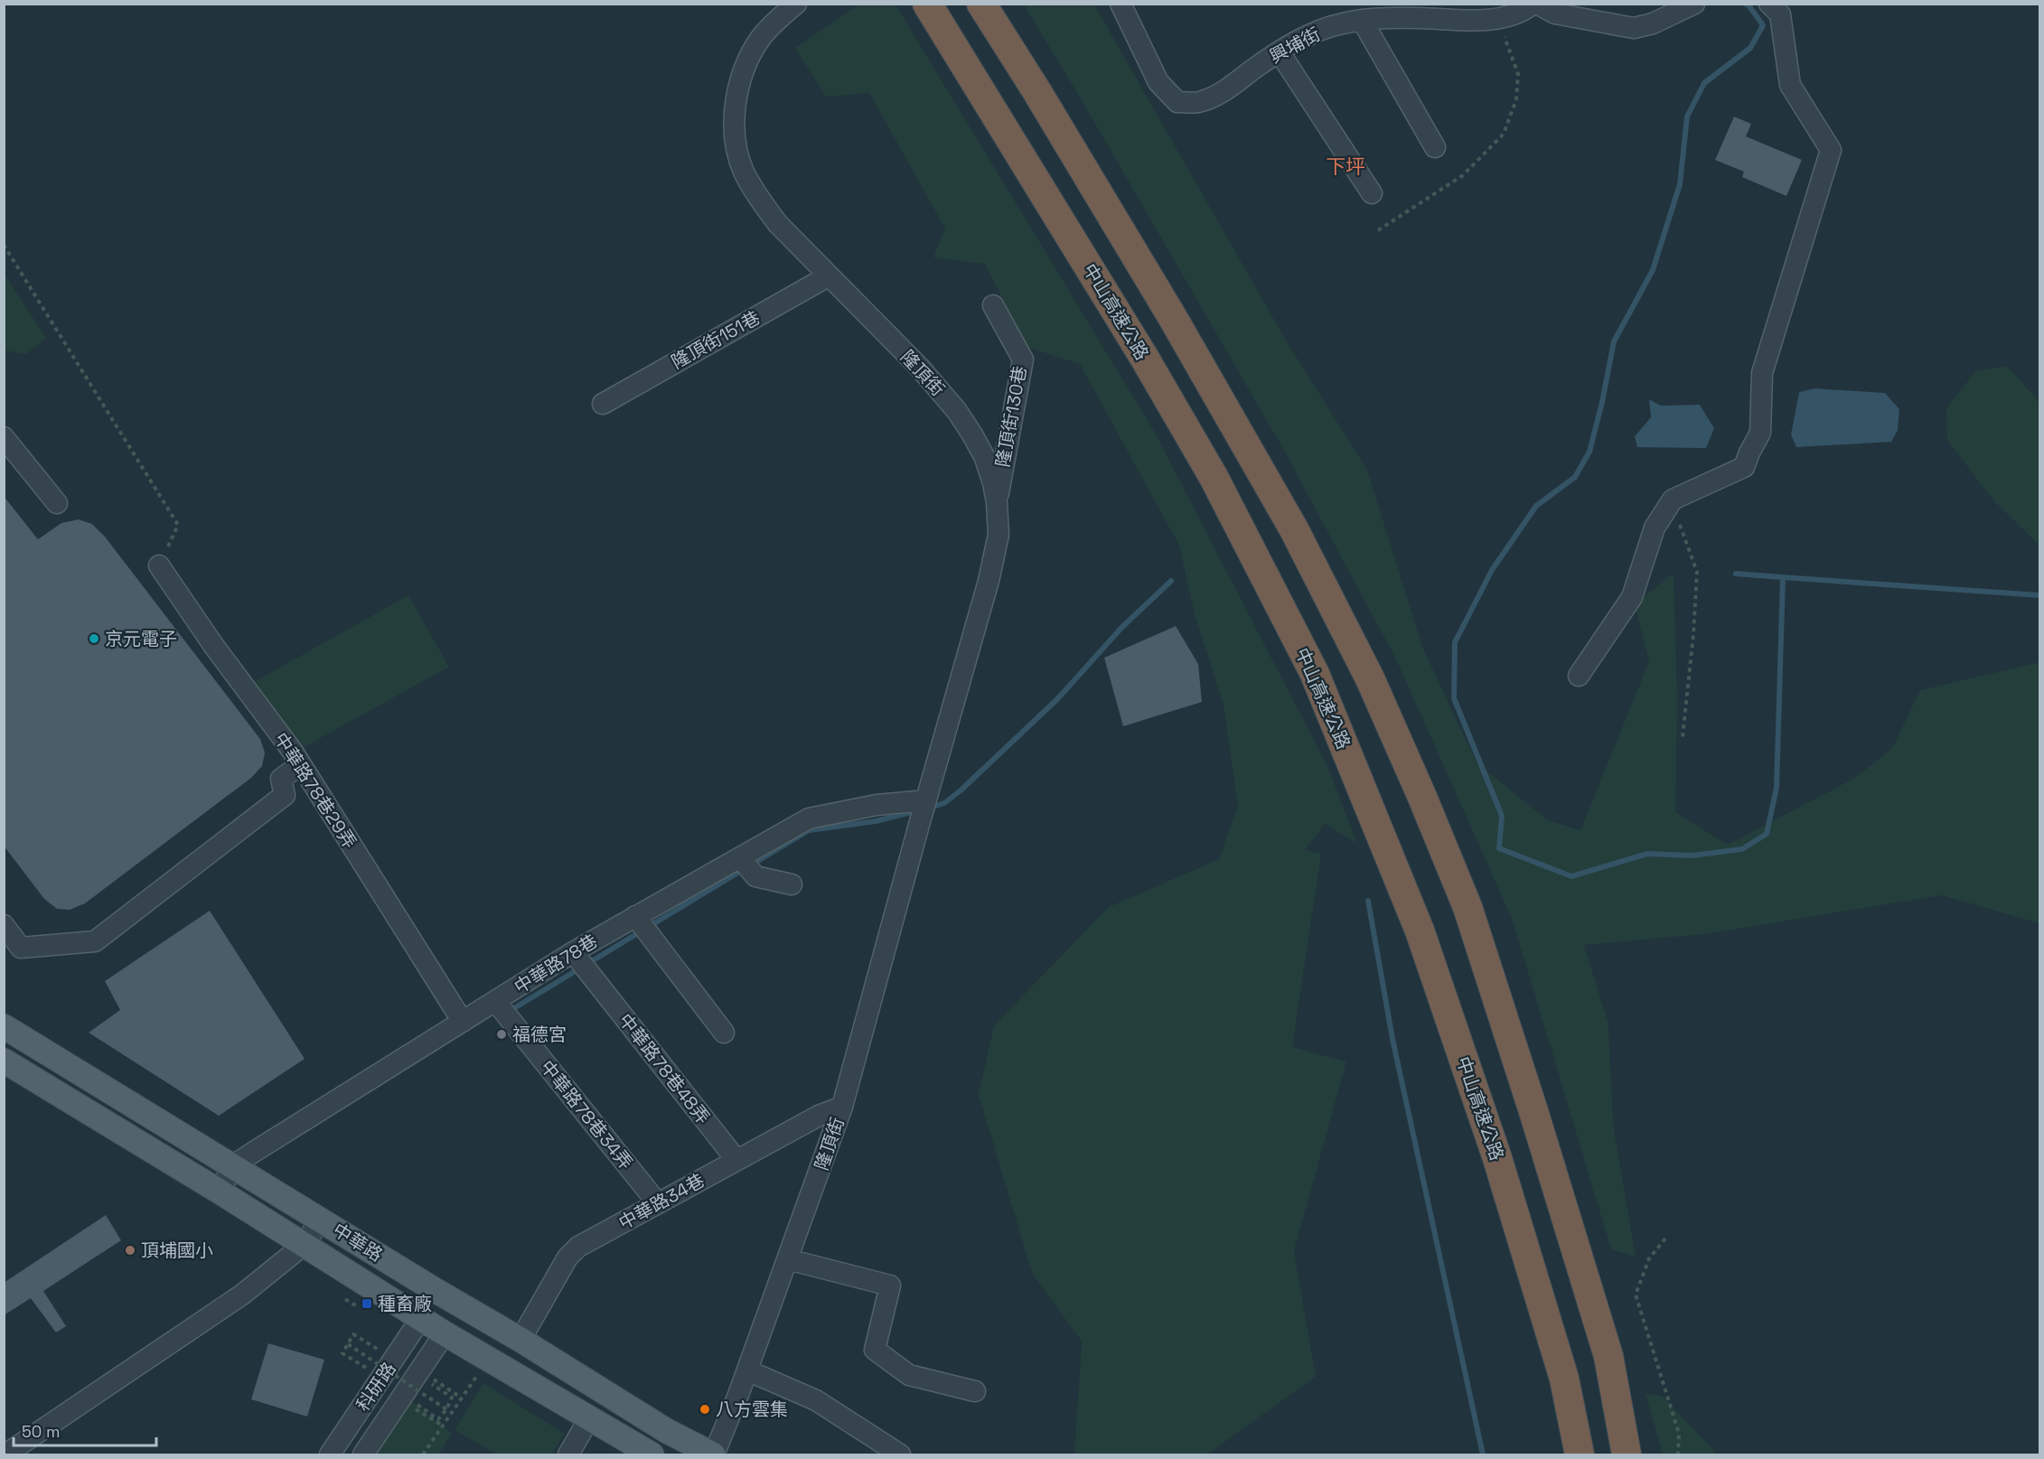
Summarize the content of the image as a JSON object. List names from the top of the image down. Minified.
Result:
{"streets":{"highway":["中山高速公路"],"main road":["中華路"],"street":["興埔街","隆頂街151巷","隆頂街","隆頂街130巷","中華路78巷29弄","中華路78巷","中華路78巷48弄","中華路78巷34弄","中華路34巷","科研路"]},"crossings":[["隆頂街151巷","隆頂街"],["隆頂街","隆頂街130巷"],["隆頂街","中華路78巷"],["隆頂街","中華路34巷"],["隆頂街","中華路"],["中華路78巷29弄","中華路78巷"],["中華路78巷","中華路78巷48弄"],["中華路78巷","中華路78巷34弄"],["中華路78巷","中華路"],["中華路78巷48弄","中華路34巷"],["中華路78巷34弄","中華路34巷"],["中華路34巷","中華路"],["中華路","科研路"]],"districts":["下坪"],"places":{"other":["京元電子","福德宮","頂埔國小","八方雲集"],"transit":["種畜廠"]},"scale_bar":"50 m"}
